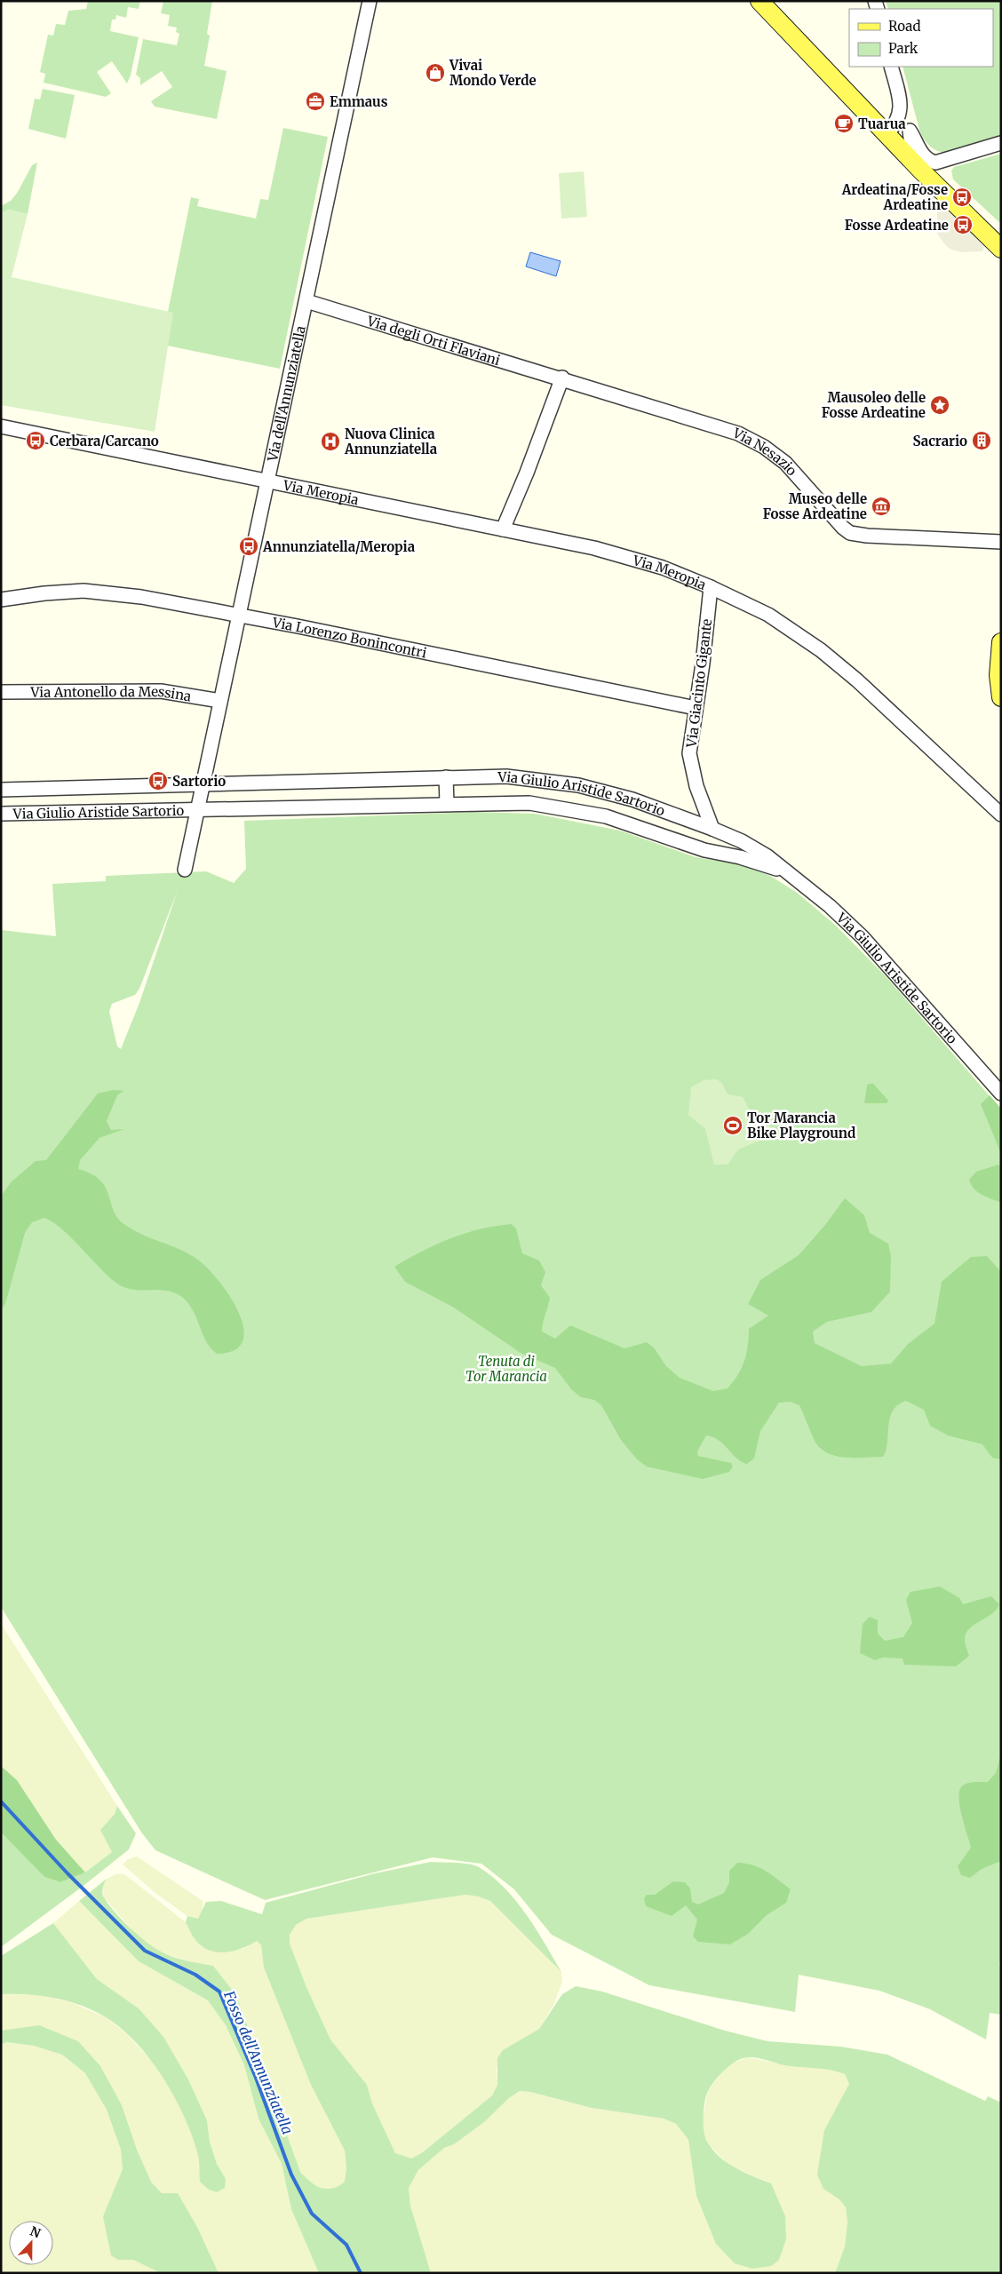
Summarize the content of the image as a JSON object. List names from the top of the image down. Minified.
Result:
{"streets":{"street":["Via degli Orti Flaviani","Via dell'Annunziatella","Via Nesazio","Via Meropia","Via Lorenzo Bonincontri","Via Giacinto Gigante","Via Antonello da Messina","Via Giulio Aristide Sartorio"]},"crossings":[["Via degli Orti Flaviani","Via dell'Annunziatella"],["Via degli Orti Flaviani","Via Nesazio"],["Via dell'Annunziatella","Via Meropia"],["Via dell'Annunziatella","Via Lorenzo Bonincontri"],["Via dell'Annunziatella","Via Antonello da Messina"],["Via dell'Annunziatella","Via Giulio Aristide Sartorio"],["Via Meropia","Via Giacinto Gigante"],["Via Lorenzo Bonincontri","Via Giacinto Gigante"],["Via Giacinto Gigante","Via Giulio Aristide Sartorio"]],"water":["Fosso dell'Annunziatella"],"parks":["Tenuta di Tor Marancia"],"places":{"shop":["Vivai Mondo Verde"],"office":["Emmaus"],"cafe":["Tuarua"],"bus stop":["Ardeatina/Fosse Ardeatine","Fosse Ardeatine","Cerbara/Carcano","Annunziatella/Meropia","Sartorio"],"place":["Mausoleo delle Fosse Ardeatine"],"building":["Sacrario"],"hospital":["Nuova Clinica Annunziatella"],"museum":["Museo delle Fosse Ardeatine"],"sports":["Tor Marancia Bike Playground"]},"legend":["Road","Park"],"north":"top"}
